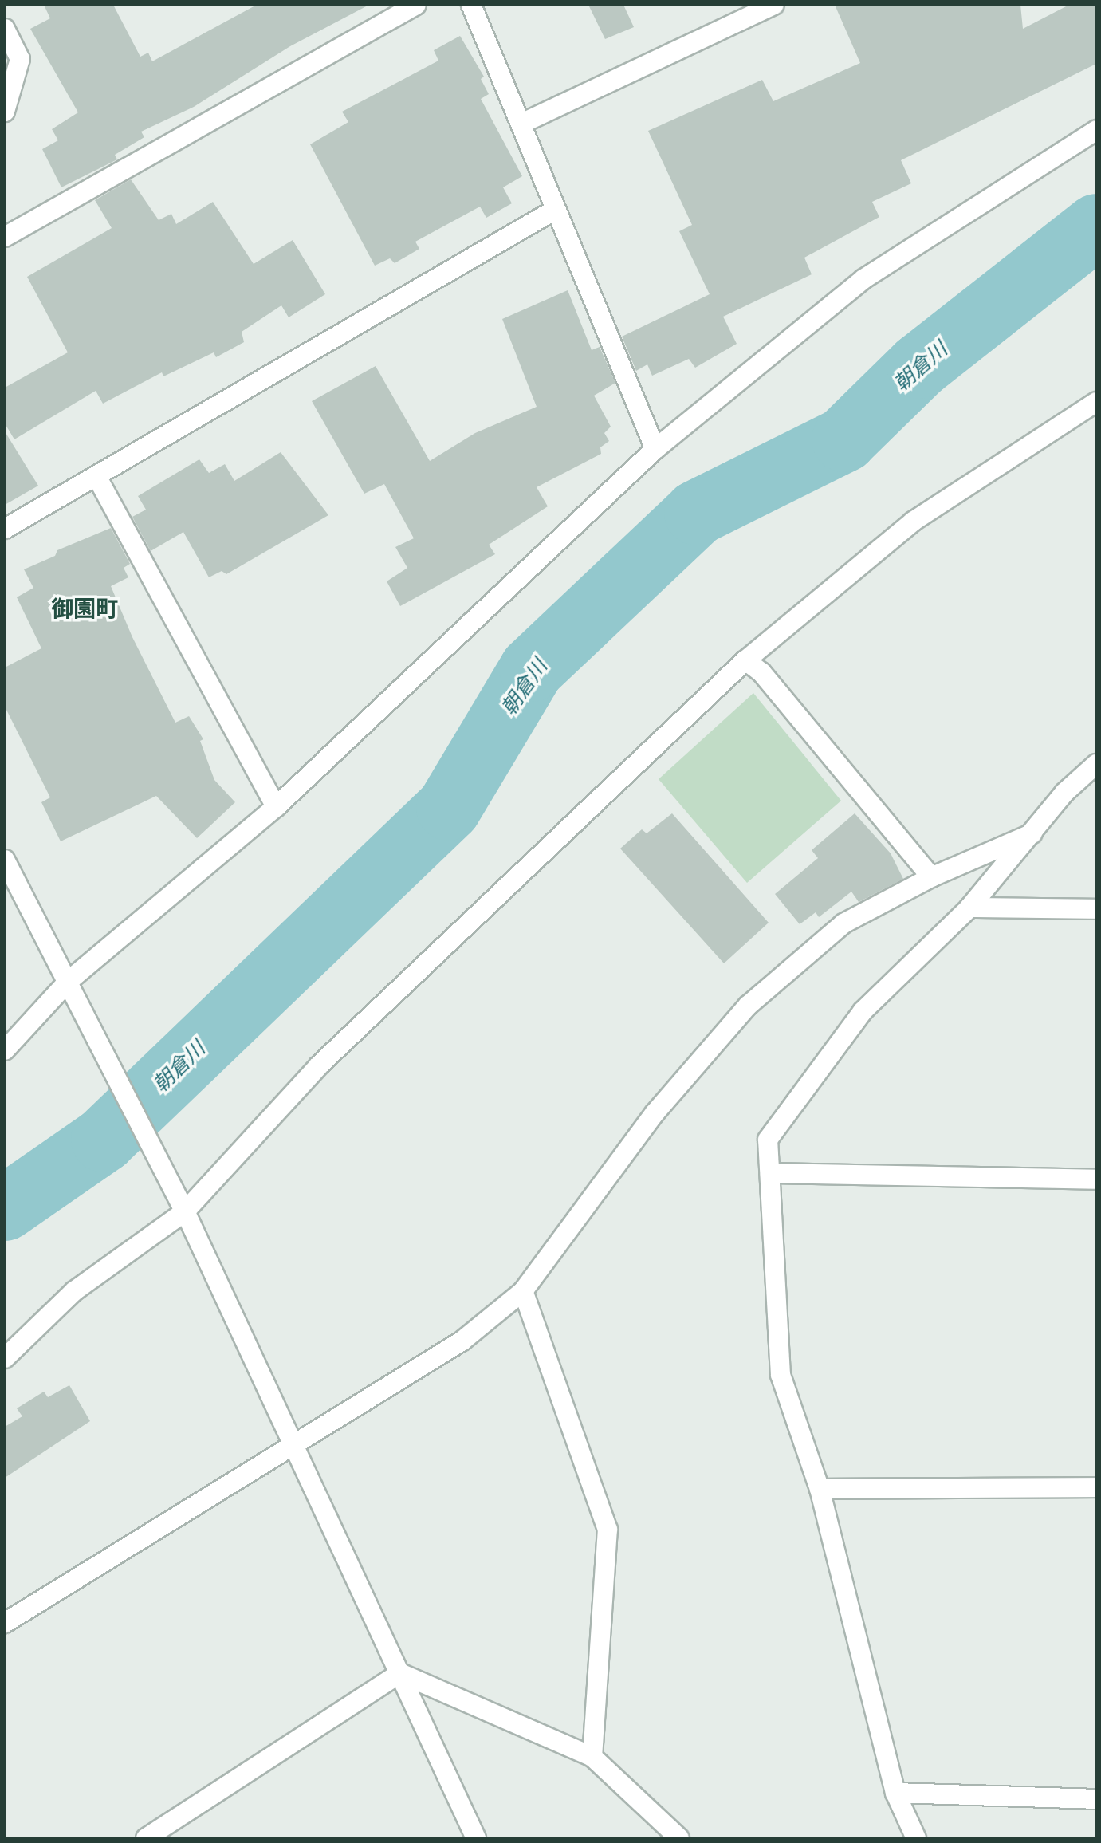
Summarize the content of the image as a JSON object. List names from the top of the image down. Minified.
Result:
{"districts":["御園町"],"water":["朝倉川"]}
